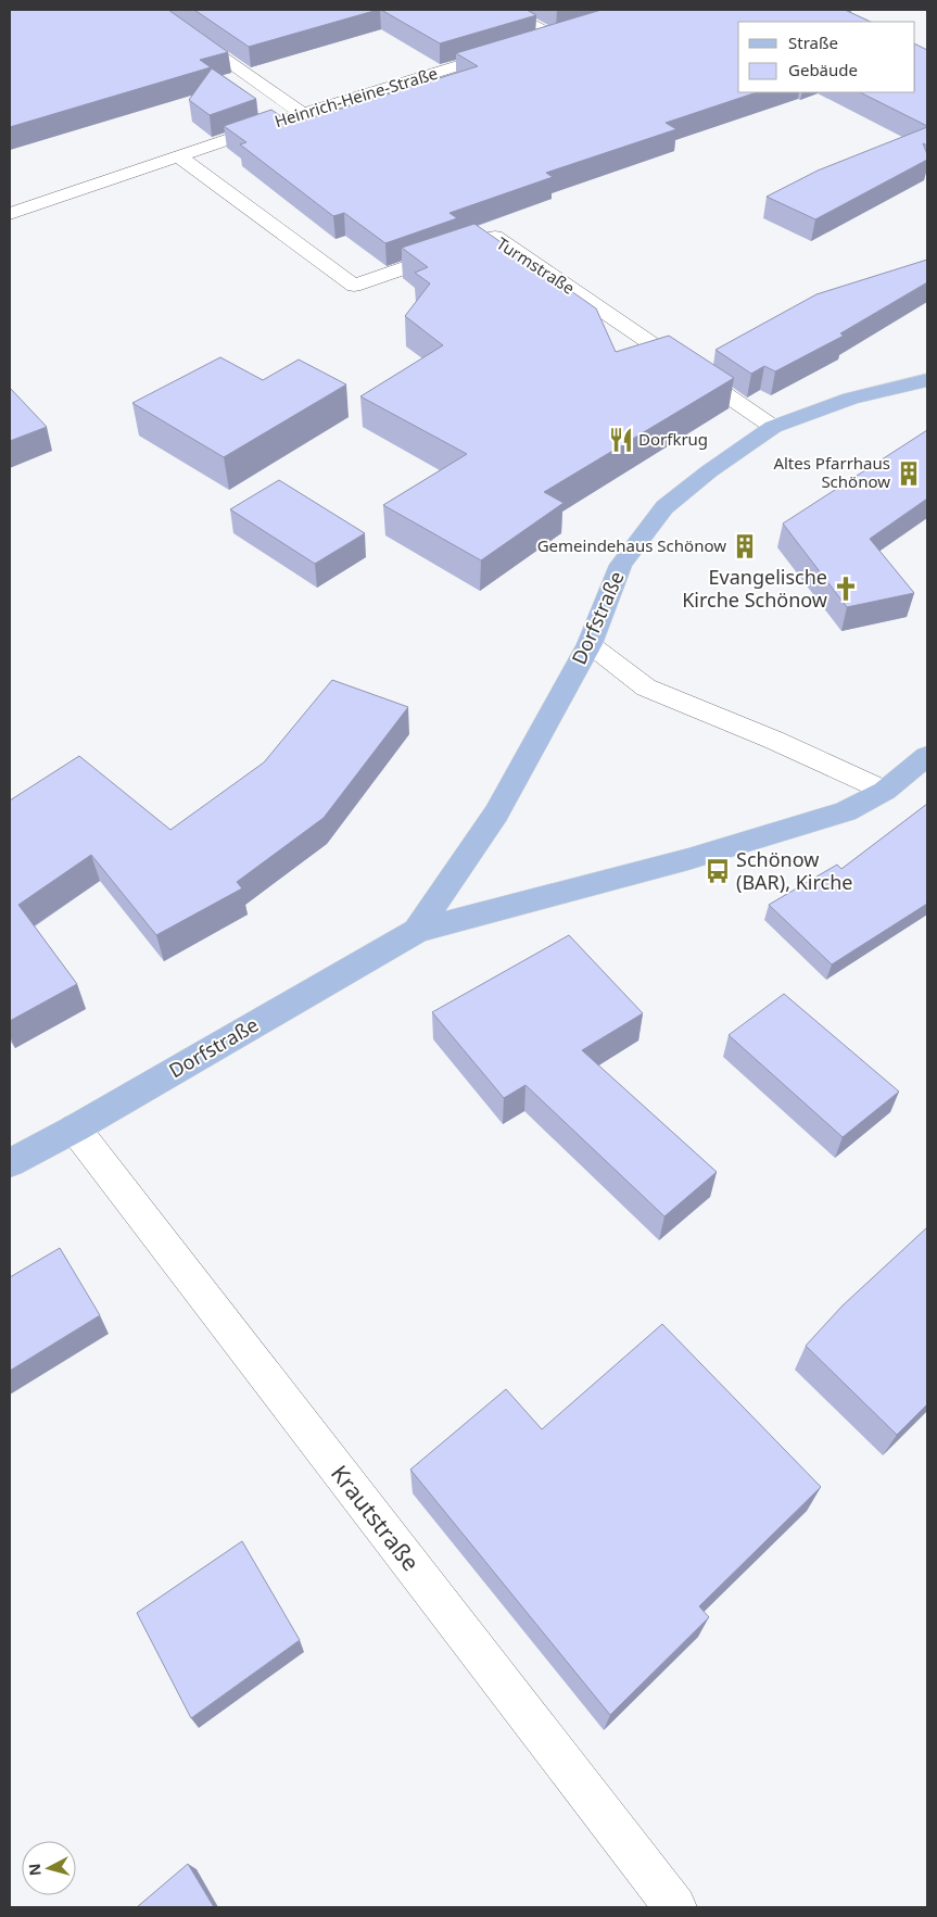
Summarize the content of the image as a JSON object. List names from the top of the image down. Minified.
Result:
{"streets":{"main road":["Dorfstraße"],"street":["Heinrich-Heine-Straße","Turmstraße","Krautstraße"]},"crossings":[["Heinrich-Heine-Straße","Turmstraße"],["Turmstraße","Dorfstraße"],["Dorfstraße","Krautstraße"]],"places":{"restaurant":["Dorfkrug"],"building":["Altes Pfarrhaus Schönow","Gemeindehaus Schönow"],"church":["Evangelische Kirche Schönow"],"bus stop":["Schönow (BAR), Kirche"]},"legend":["Straße","Gebäude"],"north":"left"}
